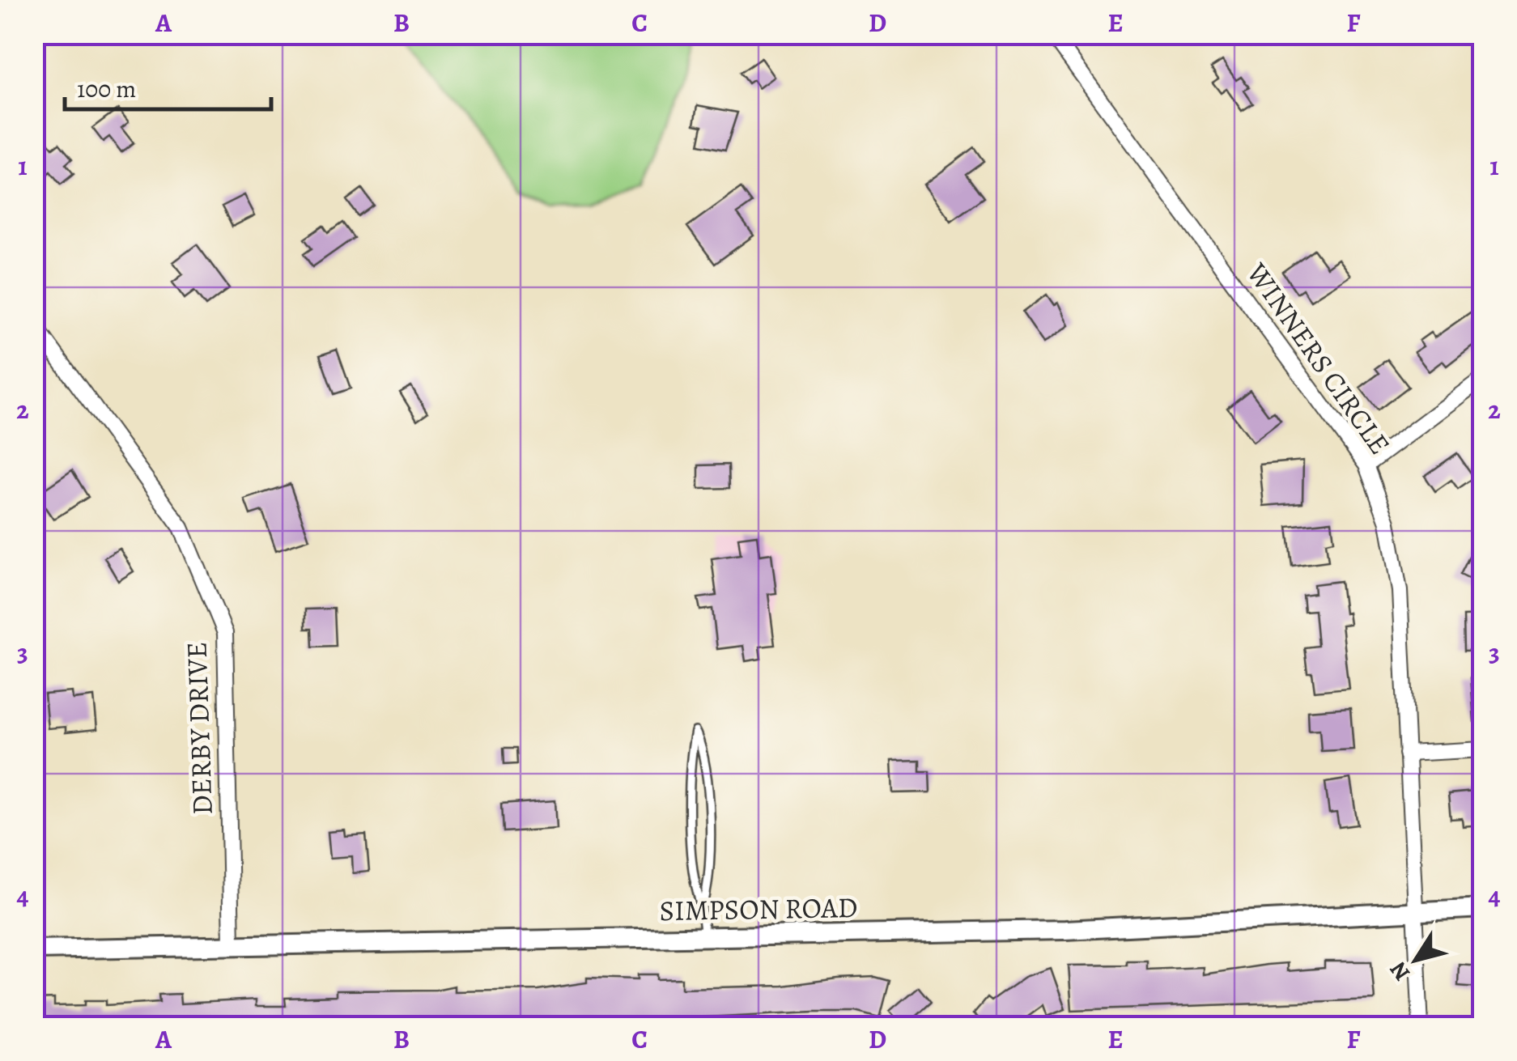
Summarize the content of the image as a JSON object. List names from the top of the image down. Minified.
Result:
{"streets":{"main road":["SIMPSON ROAD"],"street":["WINNERS CIRCLE","DERBY DRIVE"]},"crossings":[["WINNERS CIRCLE","SIMPSON ROAD"],["DERBY DRIVE","SIMPSON ROAD"]],"scale_bar":"100 m","north":"bottom left","grid":{"columns":["A","B","C","D","E","F"],"rows":["1","2","3","4"]}}
